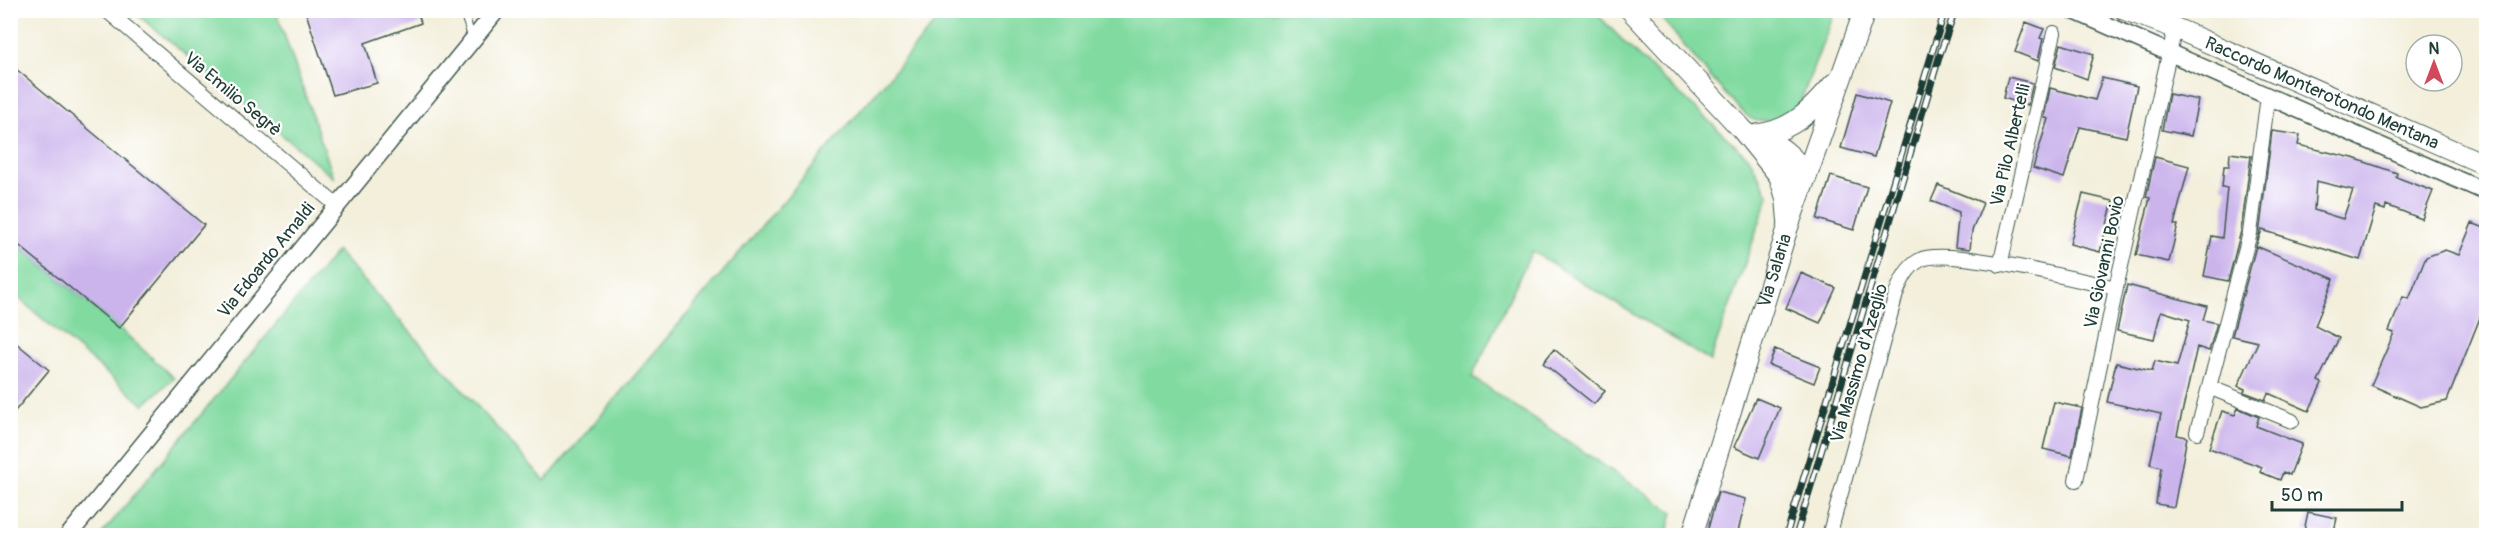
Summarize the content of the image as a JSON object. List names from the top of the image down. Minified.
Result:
{"streets":{"main road":["Raccordo Monterotondo Mentana","Via Salaria"],"street":["Via Emilio Segrè","Via Pilo Albertelli","Via Edoardo Amaldi","Via Giovanni Bovio","Via Massimo d'Azeglio"]},"crossings":[["Via Emilio Segrè","Via Edoardo Amaldi"],["Raccordo Monterotondo Mentana","Via Giovanni Bovio"],["Via Pilo Albertelli","Via Massimo d'Azeglio"],["Via Giovanni Bovio","Via Massimo d'Azeglio"]],"scale_bar":"50 m","north":"top"}
